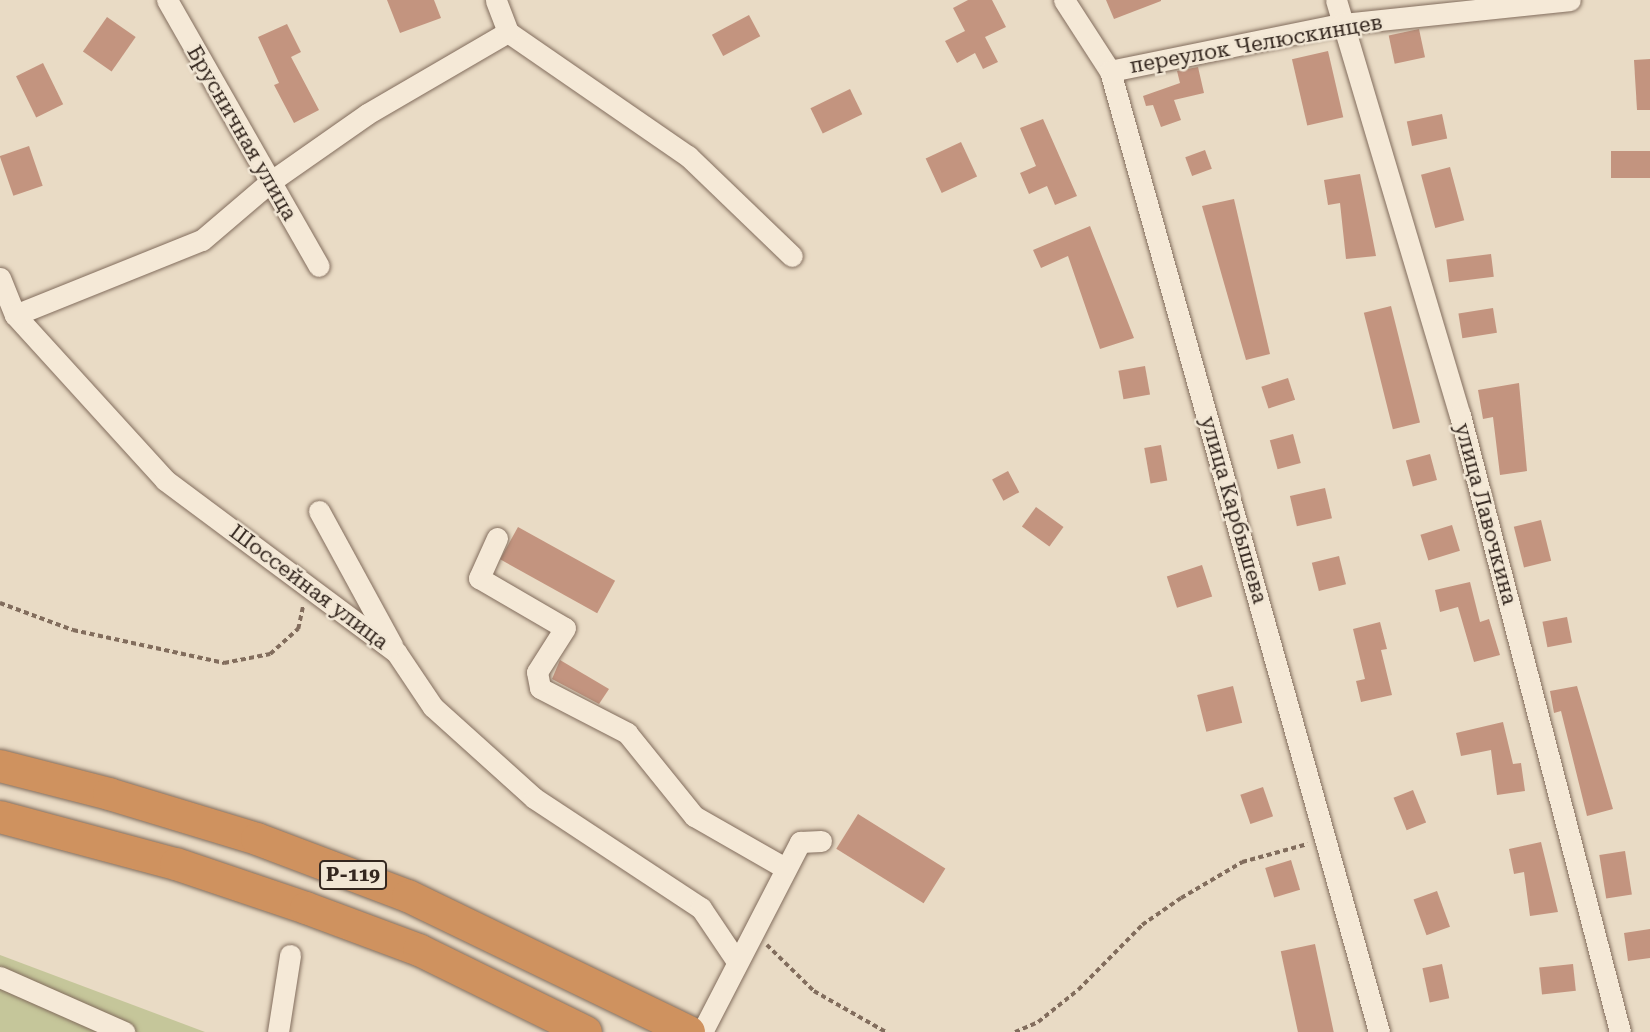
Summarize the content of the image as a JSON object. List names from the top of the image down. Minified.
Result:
{"streets":{"highway":["Р-119"],"street":["переулок Челюскинцев","Брусничная улица","улица Карбышева","улица Лавочкина","Шоссейная улица"]},"crossings":[["переулок Челюскинцев","улица Карбышева"],["переулок Челюскинцев","улица Лавочкина"]]}
